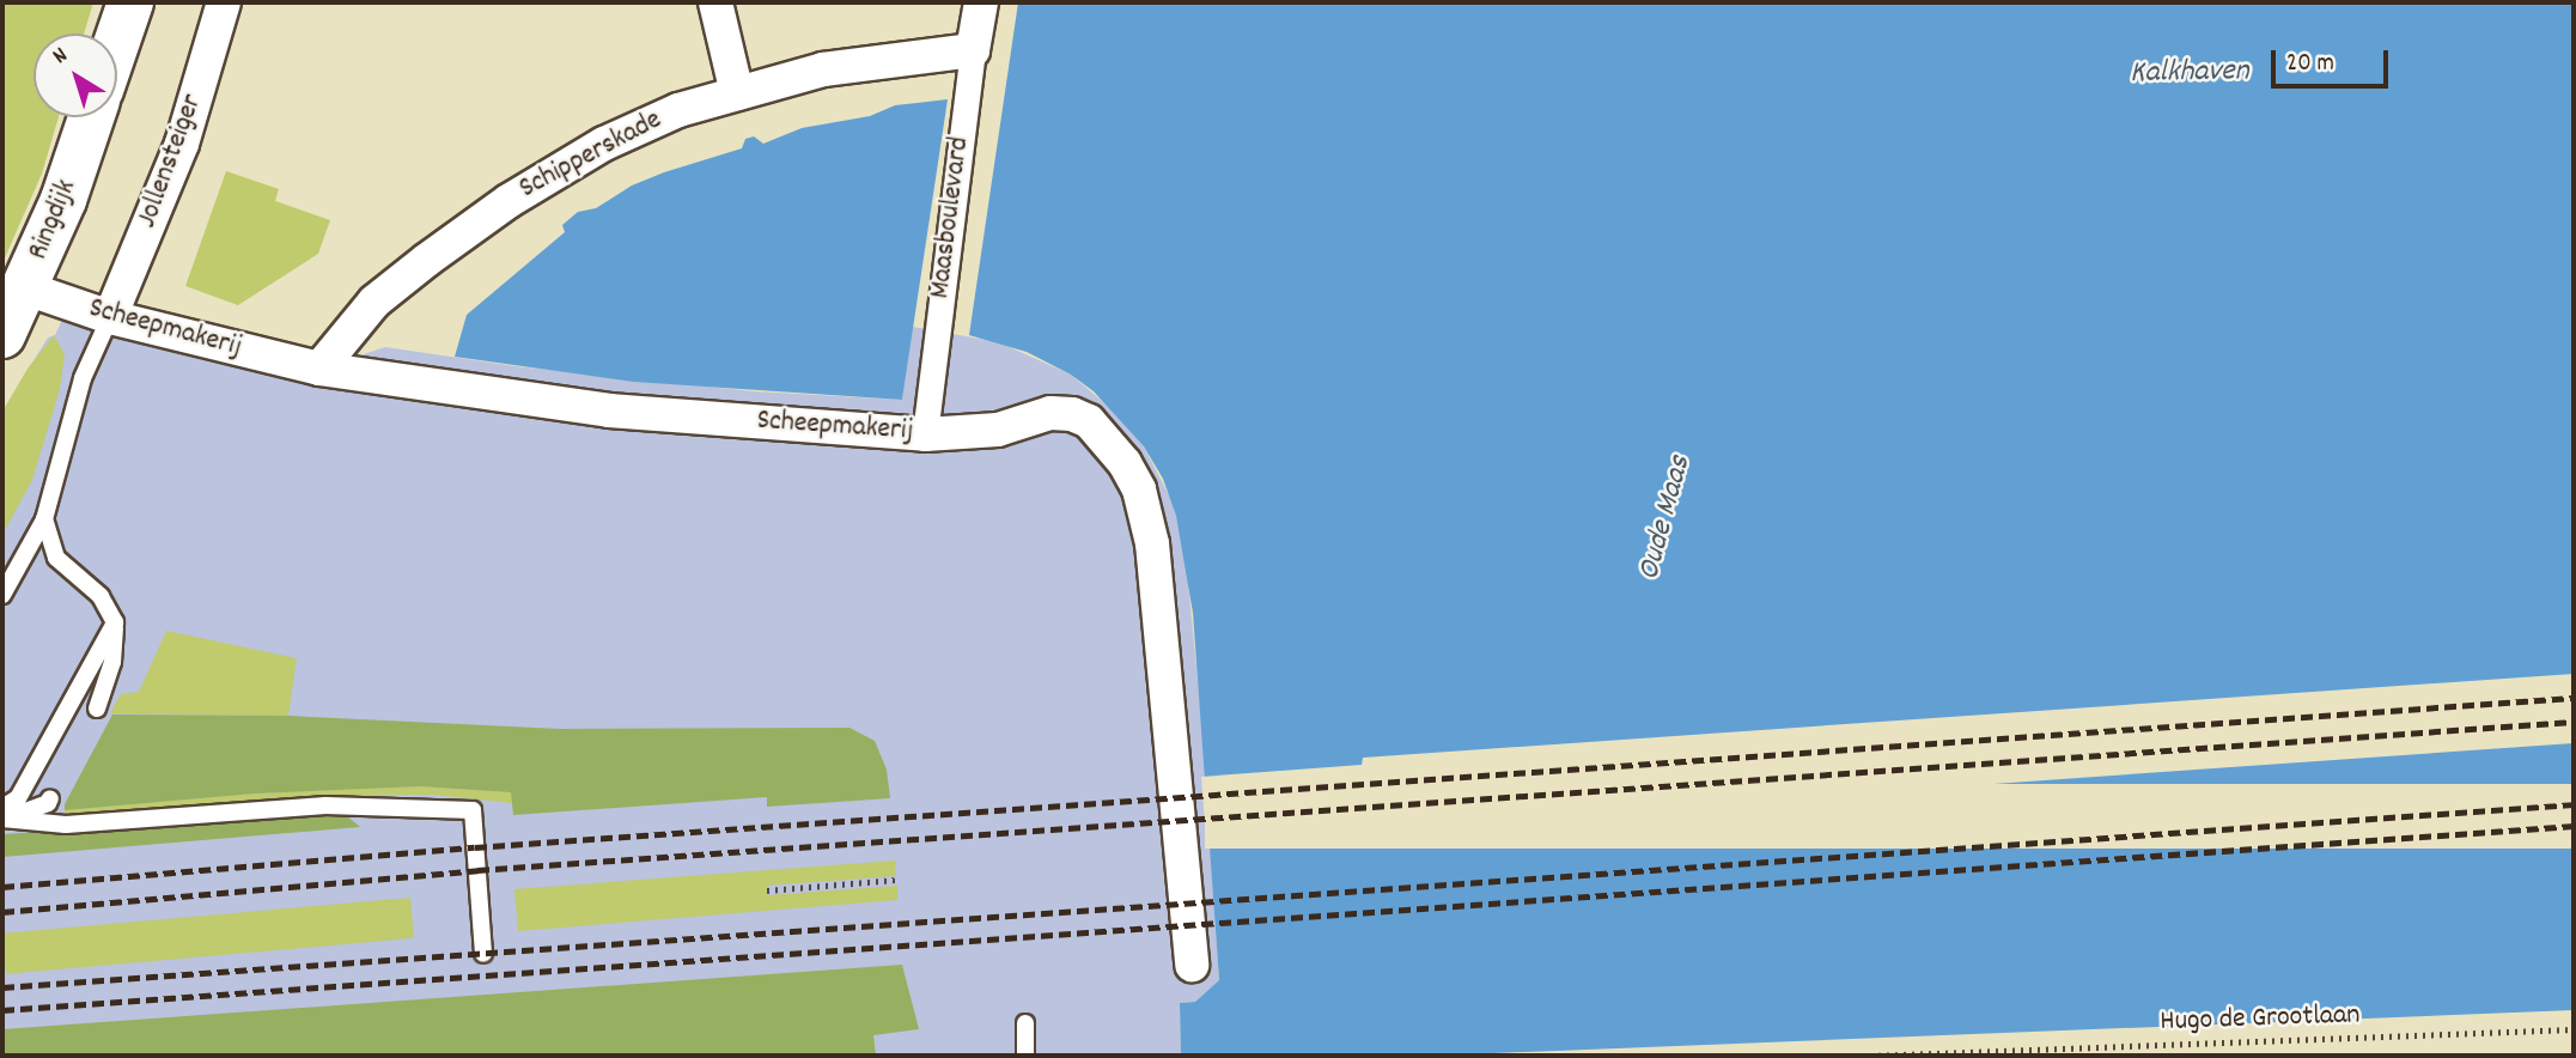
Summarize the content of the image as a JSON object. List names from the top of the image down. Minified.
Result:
{"streets":{"main road":["Ringdijk"],"street":["Schipperskade","Jollensteiger","Maasboulevard","Scheepmakerij"],"path":["Hugo de Grootlaan"]},"crossings":[["Schipperskade","Maasboulevard"],["Schipperskade","Scheepmakerij"],["Jollensteiger","Scheepmakerij"],["Maasboulevard","Scheepmakerij"],["Ringdijk","Scheepmakerij"]],"water":["Kalkhaven","Oude Maas"],"scale_bar":"20 m","north":"top left"}
